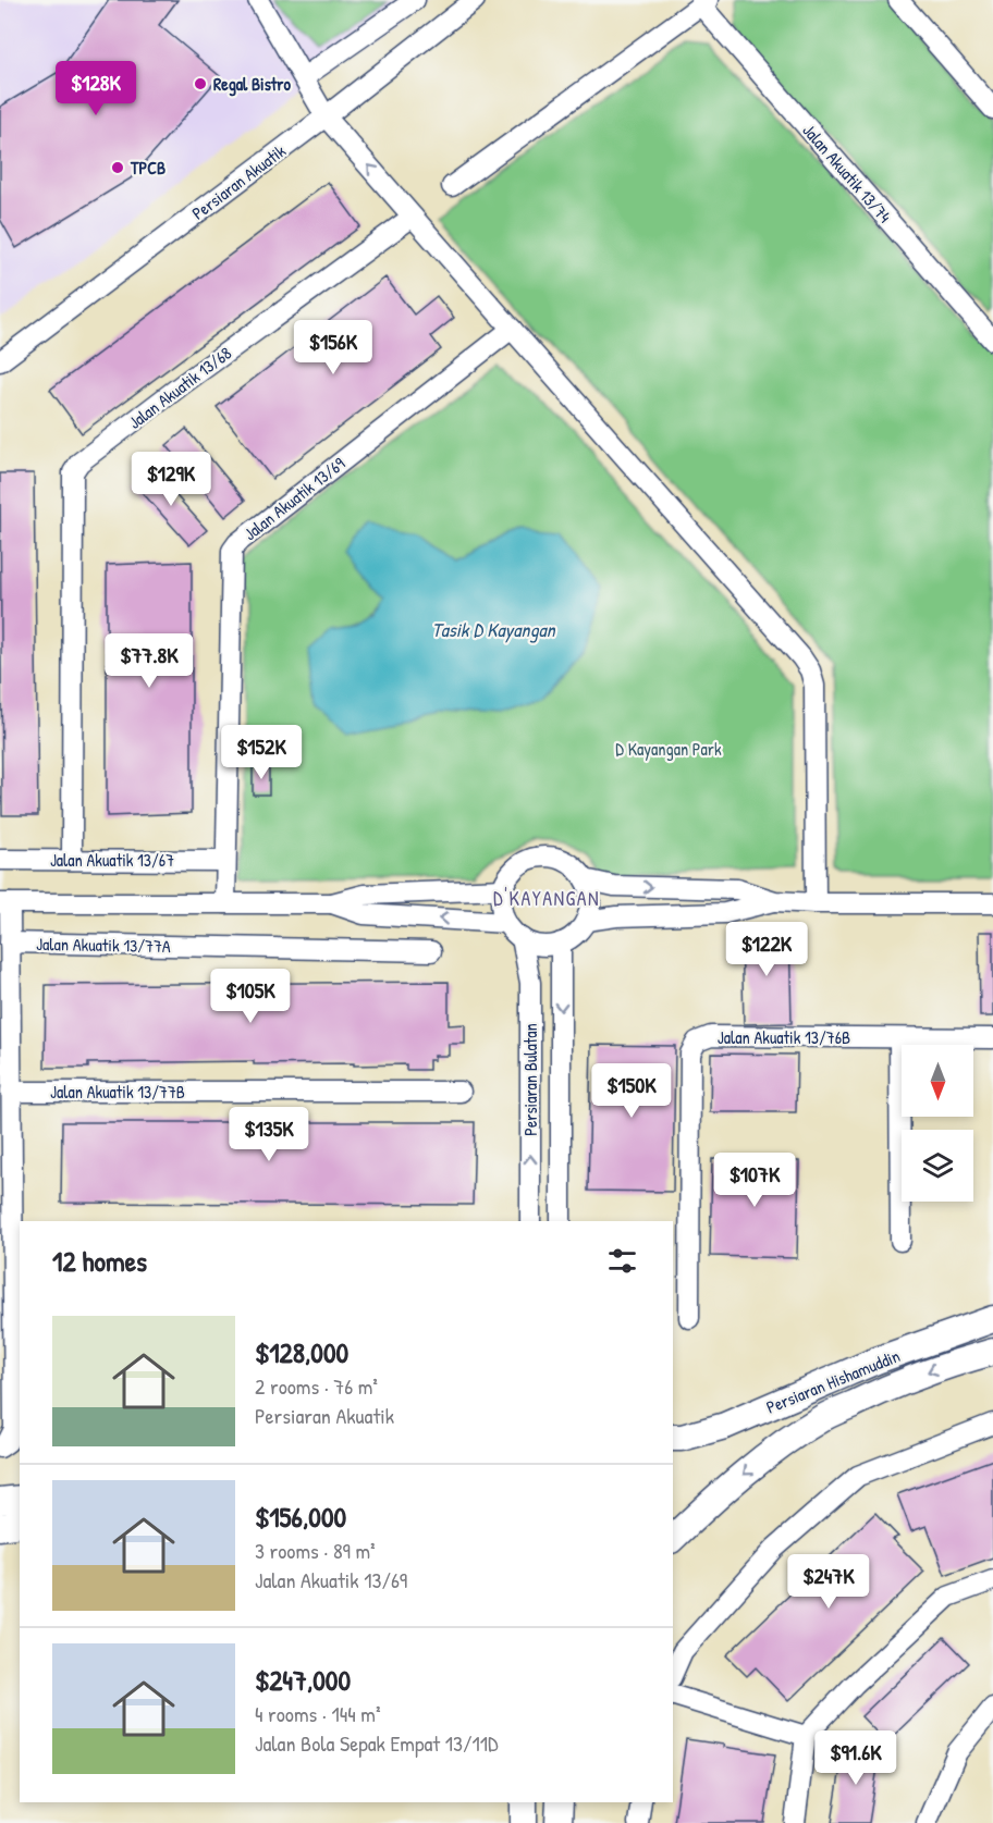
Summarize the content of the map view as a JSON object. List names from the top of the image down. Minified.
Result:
{"streets":{"main road":["Persiaran Hishamuddin"],"street":["Jalan Akuatik 13/74","Persiaran Akuatik","Jalan Akuatik 13/68","Jalan Akuatik 13/69","Jalan Akuatik 13/67","Jalan Akuatik 13/77A","Jalan Akuatik 13/76B","Persiaran Bulatan","Jalan Akuatik 13/77B"]},"crossings":[["Jalan Akuatik 13/68","Jalan Akuatik 13/67"],["Jalan Akuatik 13/69","Jalan Akuatik 13/67"]],"districts":["D'KAYANGAN"],"water":["Tasik D Kayangan"],"parks":["D Kayangan Park"],"places":["Regal Bistro","TPCB"],"north":"bottom","page":{"price":["$128K","$156K","$129K","$77.8K","$152K","$122K","$105K","$150K","$135K","$107K","$247K","$91.6K"],"heading":"12 homes","list":[{"name":"$128,000","note":"2 rooms · 76 m² · Persiaran Akuatik"},{"name":"$156,000","note":"3 rooms · 89 m² · Jalan Akuatik 13/69"},{"name":"$247,000","note":"4 rooms · 144 m² · Jalan Bola Sepak Empat 13/11D"}]}}
